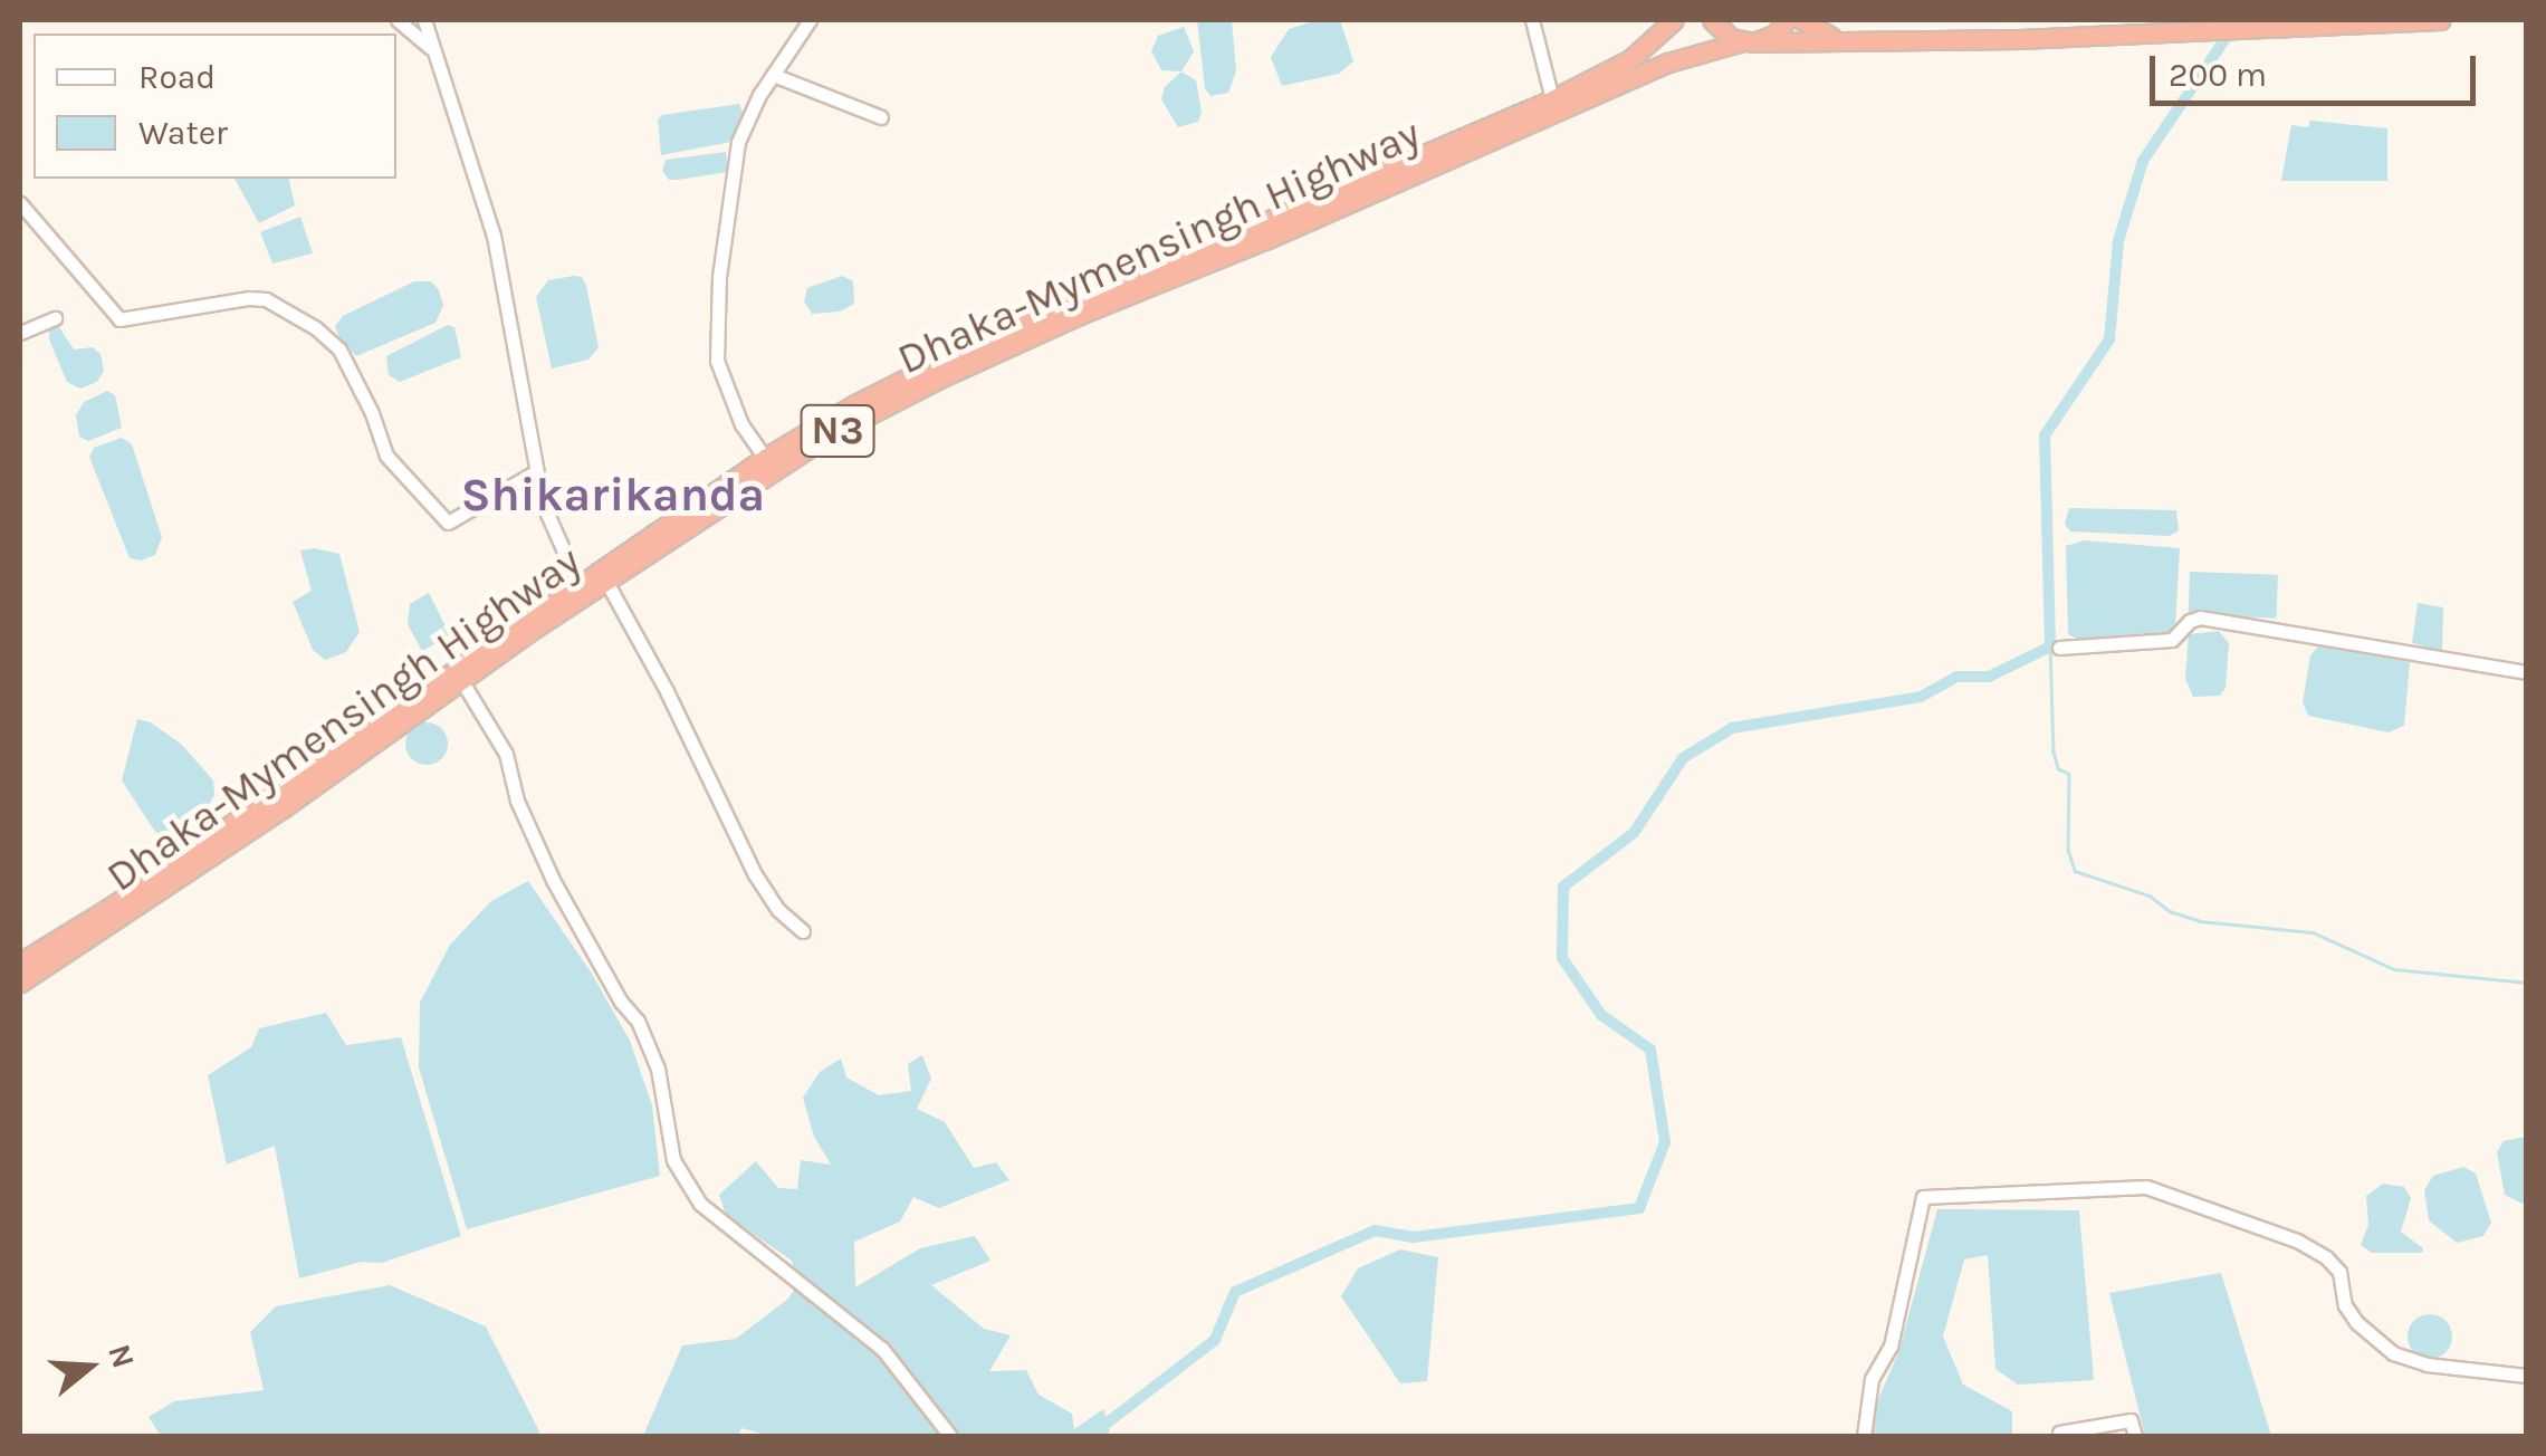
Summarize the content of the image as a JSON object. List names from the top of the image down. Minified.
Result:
{"streets":{"highway":["Dhaka-Mymensingh Highway","N3"]},"crossings":[["Dhaka-Mymensingh Highway","N3"]],"districts":["Shikarikanda"],"legend":["Road","Water"],"scale_bar":"200 m","north":"right"}
